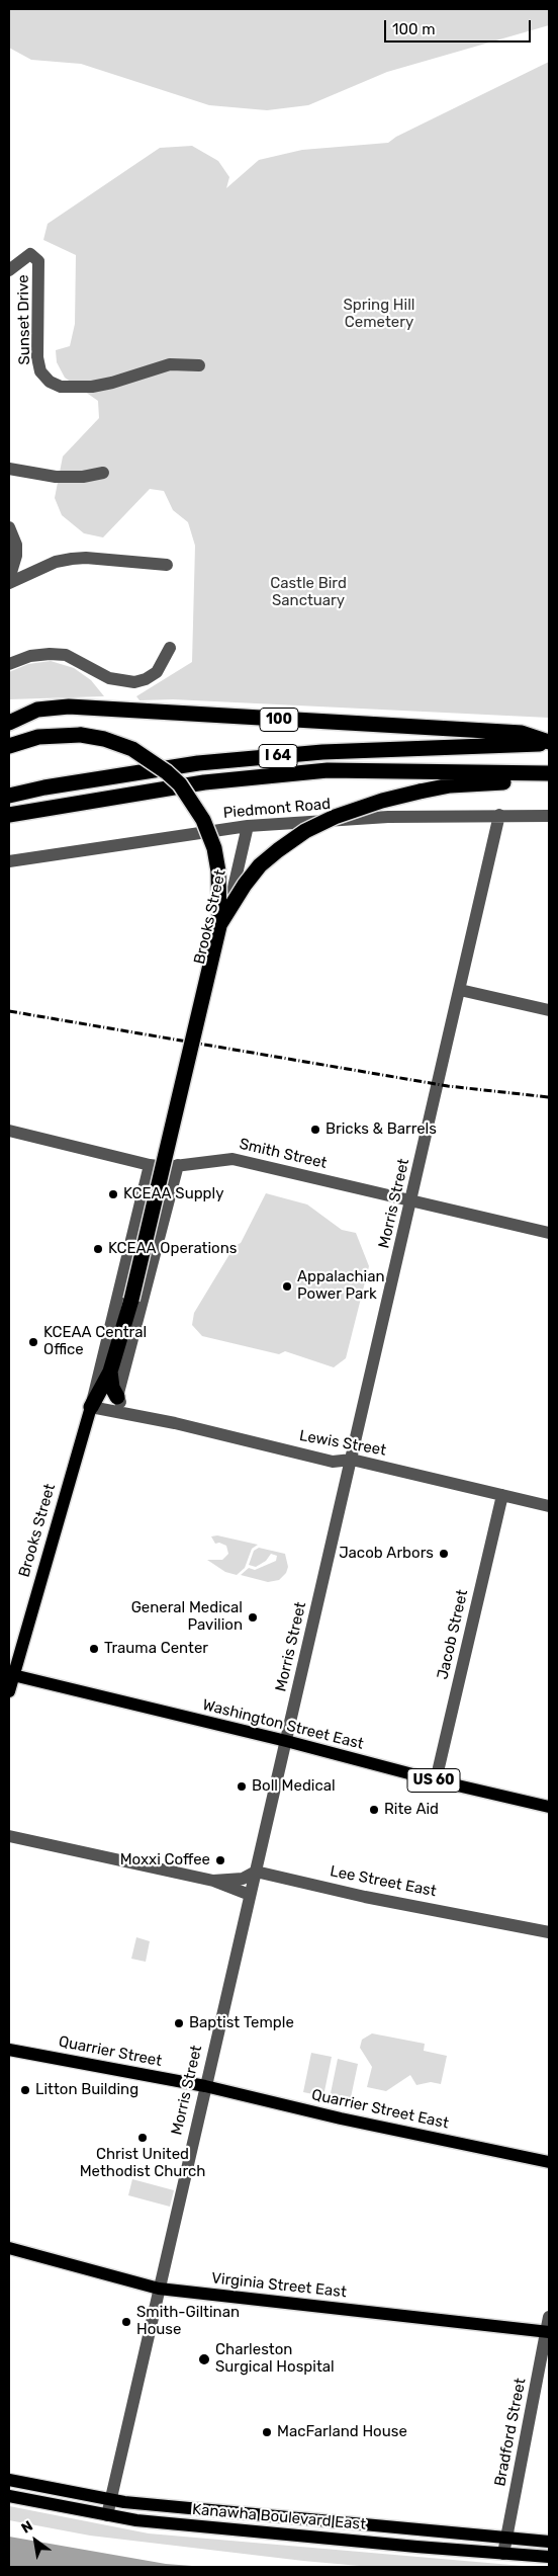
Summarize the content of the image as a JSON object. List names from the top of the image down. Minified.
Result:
{"streets":{"highway":["100","I 64"],"main road":["Brooks Street","Washington Street East","US 60","Quarrier Street","Quarrier Street East","Virginia Street East","Kanawha Boulevard East"],"street":["Sunset Drive","Piedmont Road","Smith Street","Morris Street","Lewis Street","Jacob Street","Lee Street East","Bradford Street"]},"crossings":[["100","I 64"],["Piedmont Road","Brooks Street"],["Piedmont Road","Morris Street"],["Brooks Street","Lewis Street"],["Brooks Street","Washington Street East"],["Smith Street","Morris Street"],["Morris Street","Lewis Street"],["Morris Street","Washington Street East"],["Morris Street","Lee Street East"],["Morris Street","Quarrier Street"],["Morris Street","Quarrier Street East"],["Morris Street","Virginia Street East"],["Morris Street","Kanawha Boulevard East"],["Lewis Street","Jacob Street"],["Jacob Street","Washington Street East"],["Quarrier Street","Quarrier Street East"],["Virginia Street East","Bradford Street"],["Bradford Street","Kanawha Boulevard East"]],"parks":["Spring Hill Cemetery","Castle Bird Sanctuary"],"places":["Bricks & Barrels","KCEAA Supply","KCEAA Operations","Appalachian Power Park","KCEAA Central Office","Jacob Arbors","General Medical Pavilion","Trauma Center","Boll Medical","Rite Aid","Moxxi Coffee","Baptist Temple","Litton Building","Christ United Methodist Church","Smith-Giltinan House","Charleston Surgical Hospital","MacFarland House"],"scale_bar":"100 m","north":"top left"}
